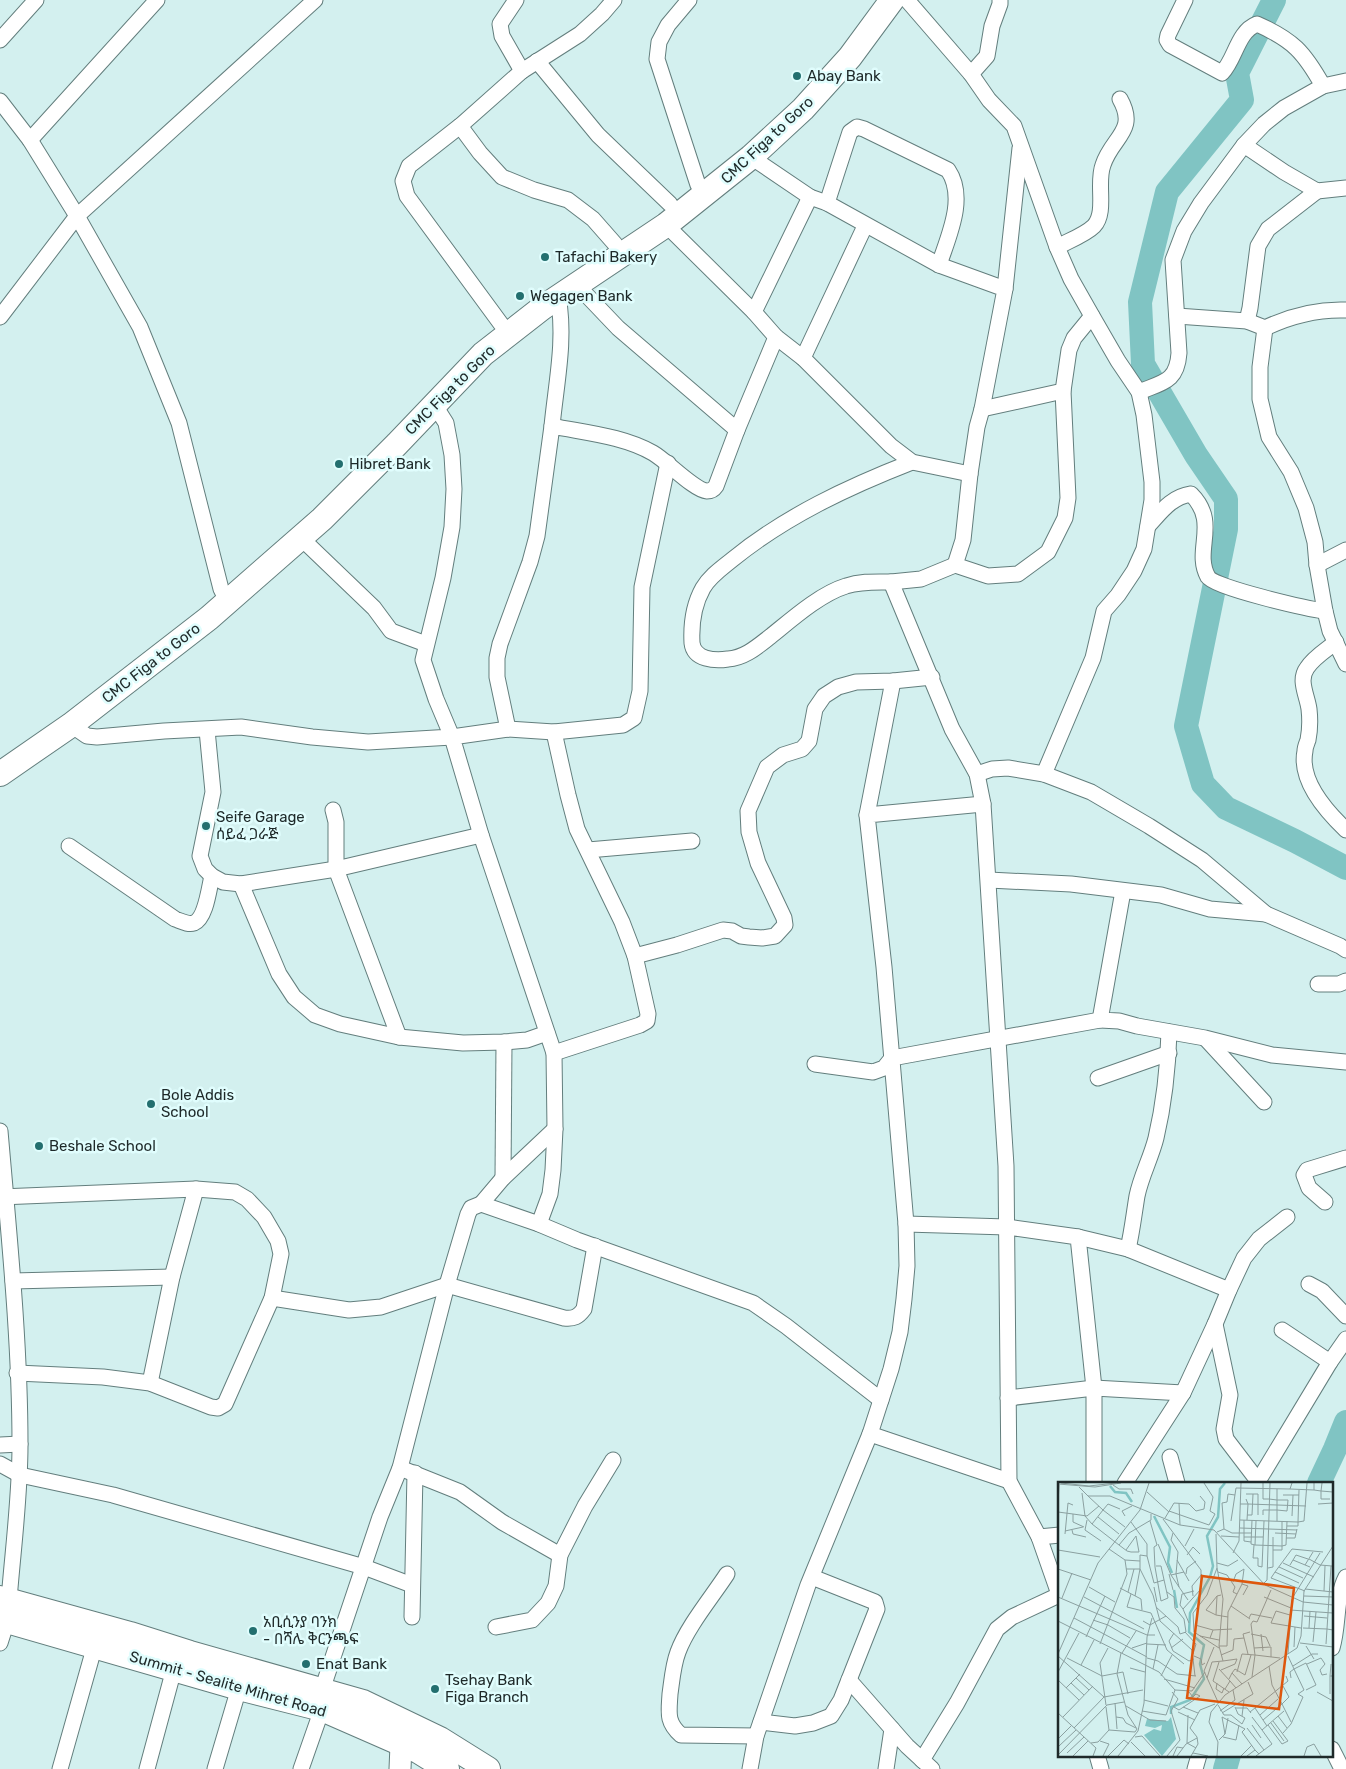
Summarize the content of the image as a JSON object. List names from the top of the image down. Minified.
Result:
{"streets":{"main road":["CMC Figa to Goro","Summit - Sealite Mihret Road"]},"places":["Abay Bank","Tafachi Bakery","Wegagen Bank","Hibret Bank","Seife Garage ሰይፈ ጋራጅ","Bole Addis School","Beshale School","አቢሲንያ ባንክ - በሻሌ ቅርንጫፍ","Enat Bank","Tsehay Bank Figa Branch"]}
